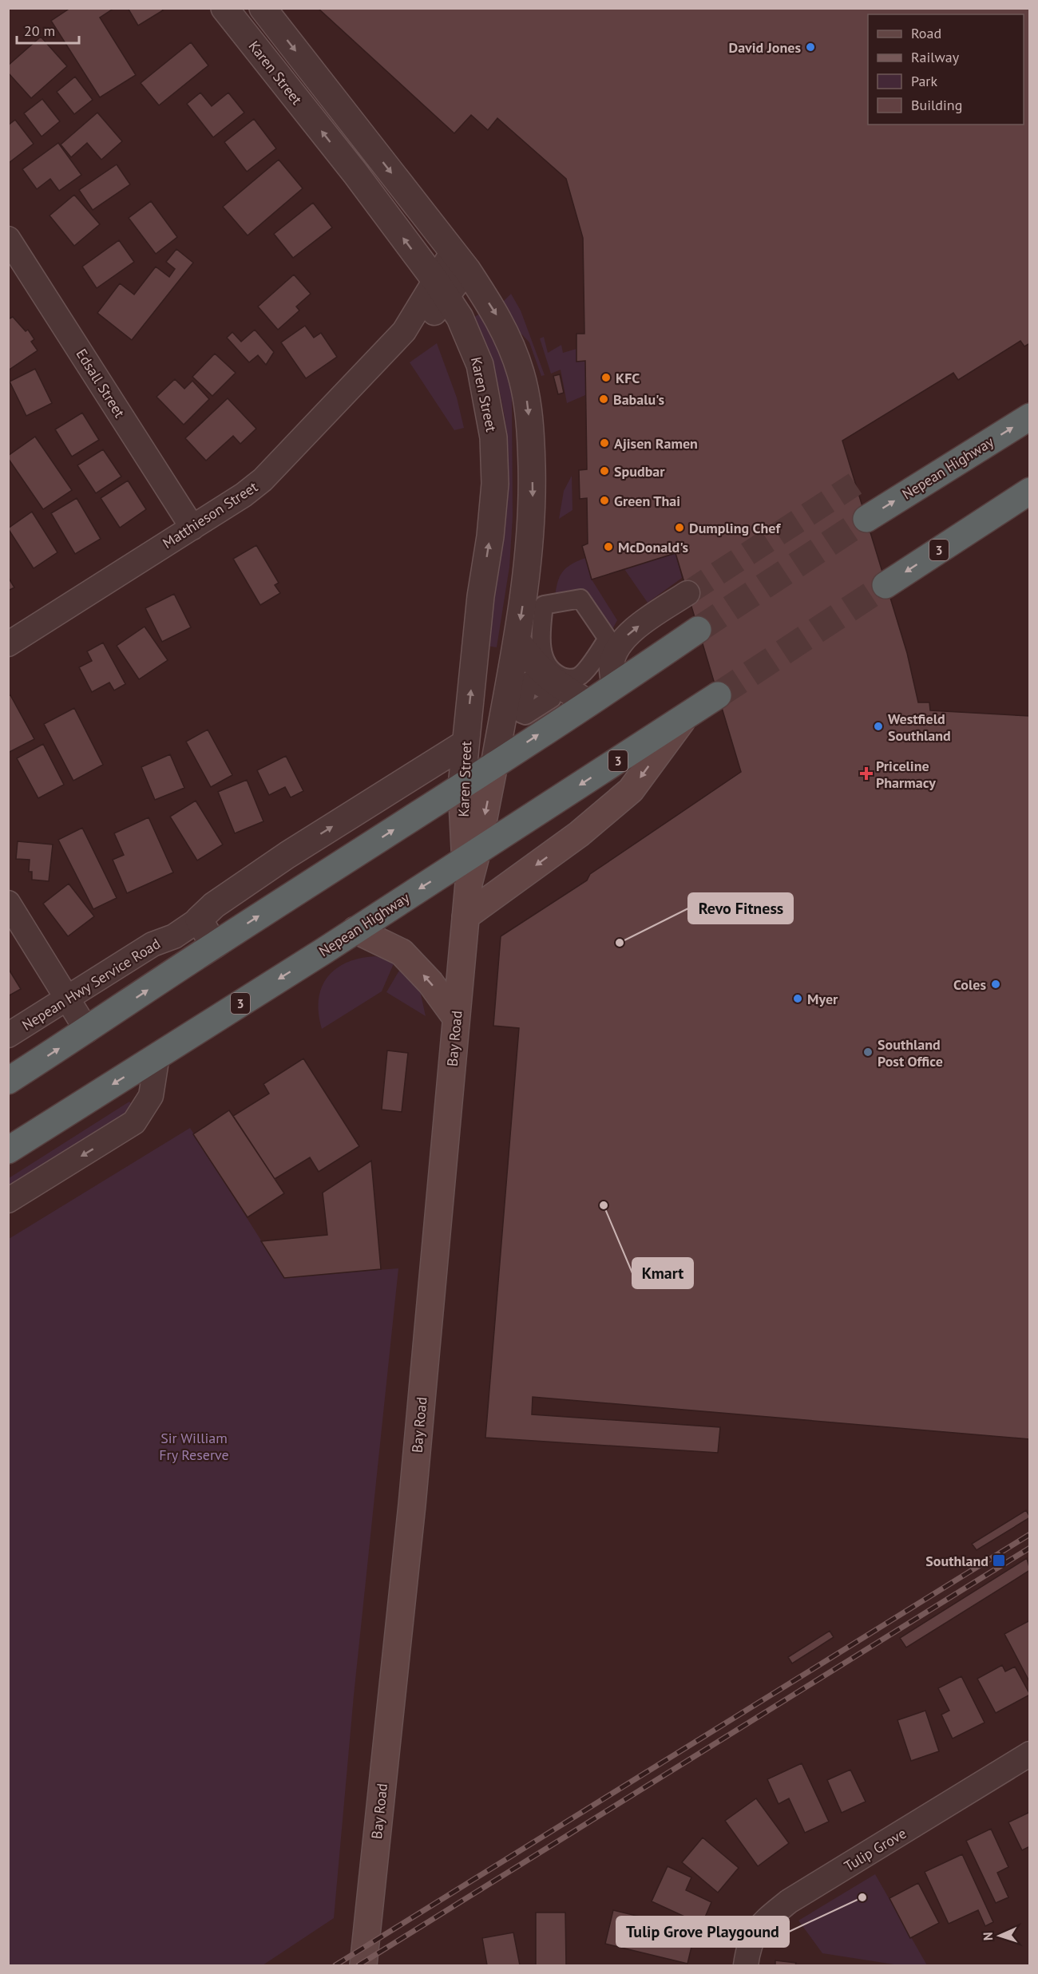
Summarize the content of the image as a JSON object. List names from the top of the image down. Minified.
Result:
{"streets":{"highway":["Nepean Highway","3"],"main road":["Karen Street","Bay Road"],"street":["Edsall Street","Matthieson Street","Nepean Hwy Service Road","Tulip Grove"]},"crossings":[["Karen Street","Nepean Highway"],["Karen Street","Matthieson Street"],["Karen Street","Bay Road"],["Edsall Street","Matthieson Street"],["Nepean Highway","Bay Road"]],"parks":["Sir William Fry Reserve"],"places":{"other":["David Jones","KFC","Babalu's","Ajisen Ramen","Spudbar","Green Thai","Dumpling Chef","McDonald's","Westfield Southland","Revo Fitness","Coles","Myer","Southland Post Office","Kmart","Tulip Grove Playgound"],"health":["Priceline Pharmacy"],"transit":["Southland"]},"legend":["Road","Railway","Park","Building"],"scale_bar":"20 m","north":"left"}
